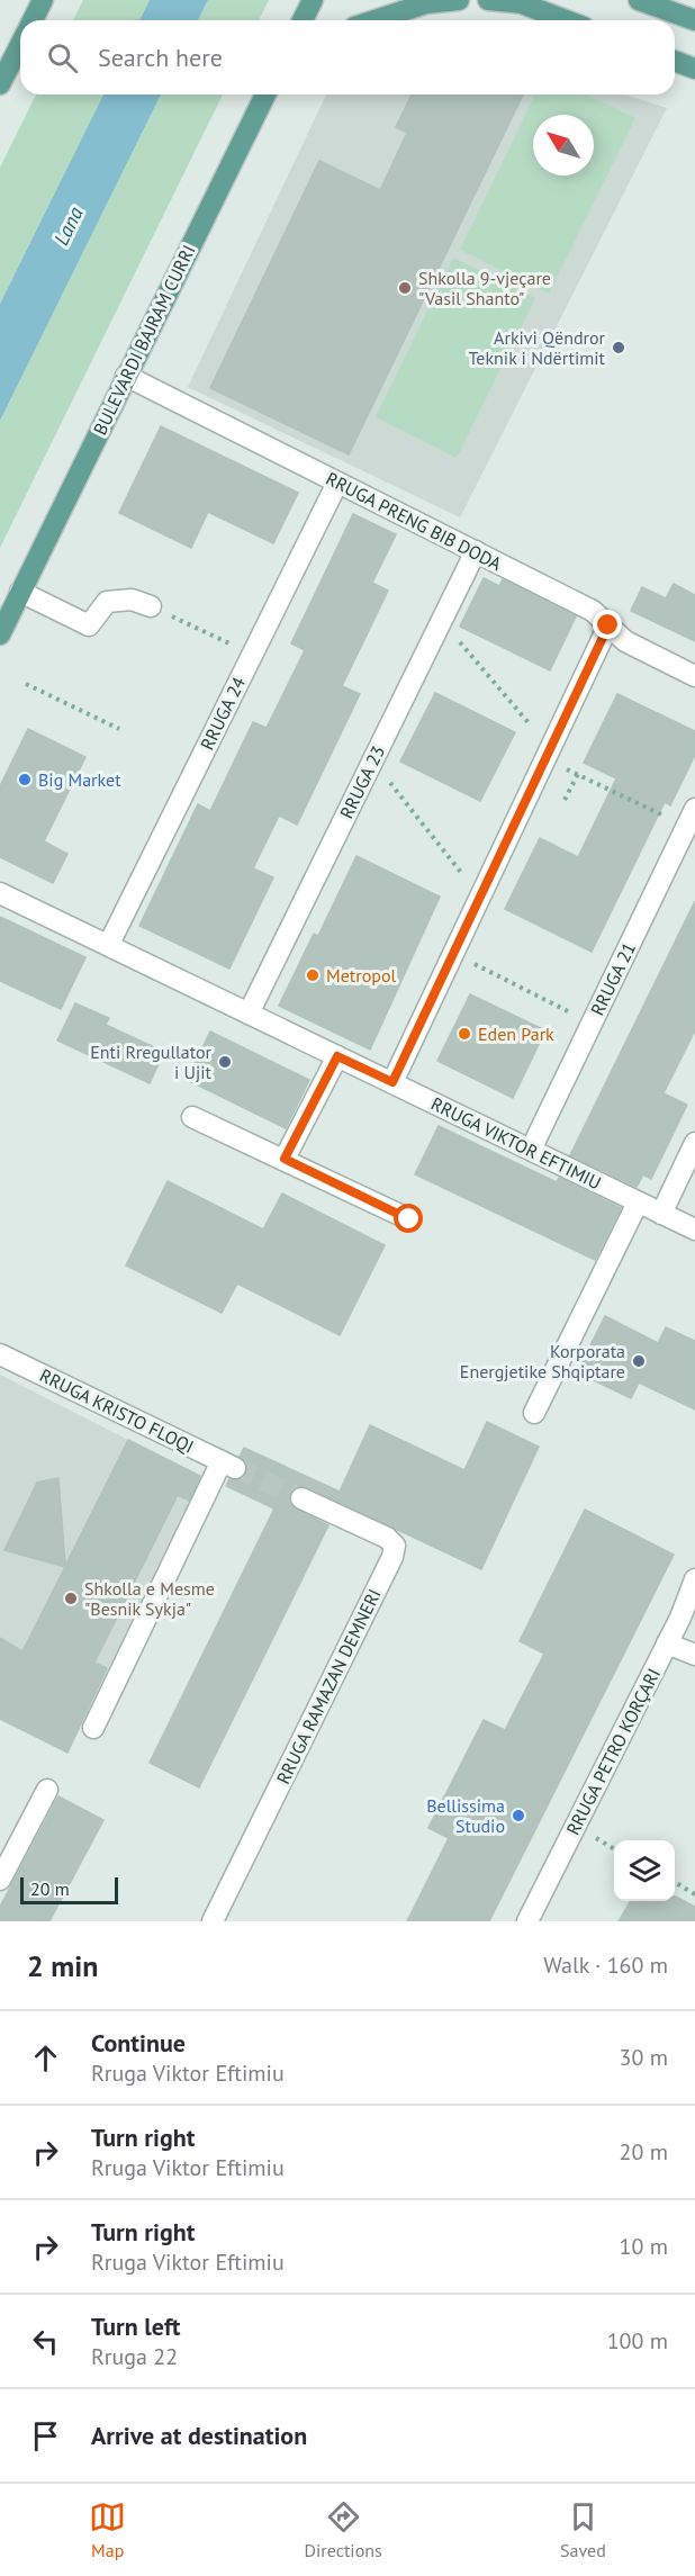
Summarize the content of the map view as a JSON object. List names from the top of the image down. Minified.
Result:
{"streets":{"main road":["BULEVARDI BAJRAM CURRI"],"street":["RRUGA PRENG BIB DODA","RRUGA 24","RRUGA 23","RRUGA 21","RRUGA VIKTOR EFTIMIU","RRUGA KRISTO FLOQI","RRUGA RAMAZAN DEMNERI","RRUGA PETRO KORÇARI"]},"crossings":[["BULEVARDI BAJRAM CURRI","RRUGA PRENG BIB DODA"],["RRUGA PRENG BIB DODA","RRUGA 24"],["RRUGA PRENG BIB DODA","RRUGA 23"],["RRUGA 24","RRUGA VIKTOR EFTIMIU"],["RRUGA 23","RRUGA VIKTOR EFTIMIU"],["RRUGA 21","RRUGA VIKTOR EFTIMIU"]],"water":["Lana"],"places":["Shkolla 9-vjeçare \"Vasil Shanto\"","Arkivi Qëndror Teknik i Ndërtimit","Big Market","Metropol","Eden Park","Enti Rregullator i Ujit","Korporata Energjetike Shqiptare","Shkolla e Mesme \"Besnik Sykja\"","Bellissima Studio"],"scale_bar":"20 m","north":"top left","page":{"search":"Search here","scale":"20 m","heading":["2 min","Walk · 160 m"],"list":[["Continue","Rruga Viktor Eftimiu","30 m"],["Turn right","Rruga Viktor Eftimiu","20 m"],["Turn right","Rruga Viktor Eftimiu","10 m"],["Turn left","Rruga 22","100 m"],"Arrive at destination"],"nav":["Map","Directions","Saved"]}}
